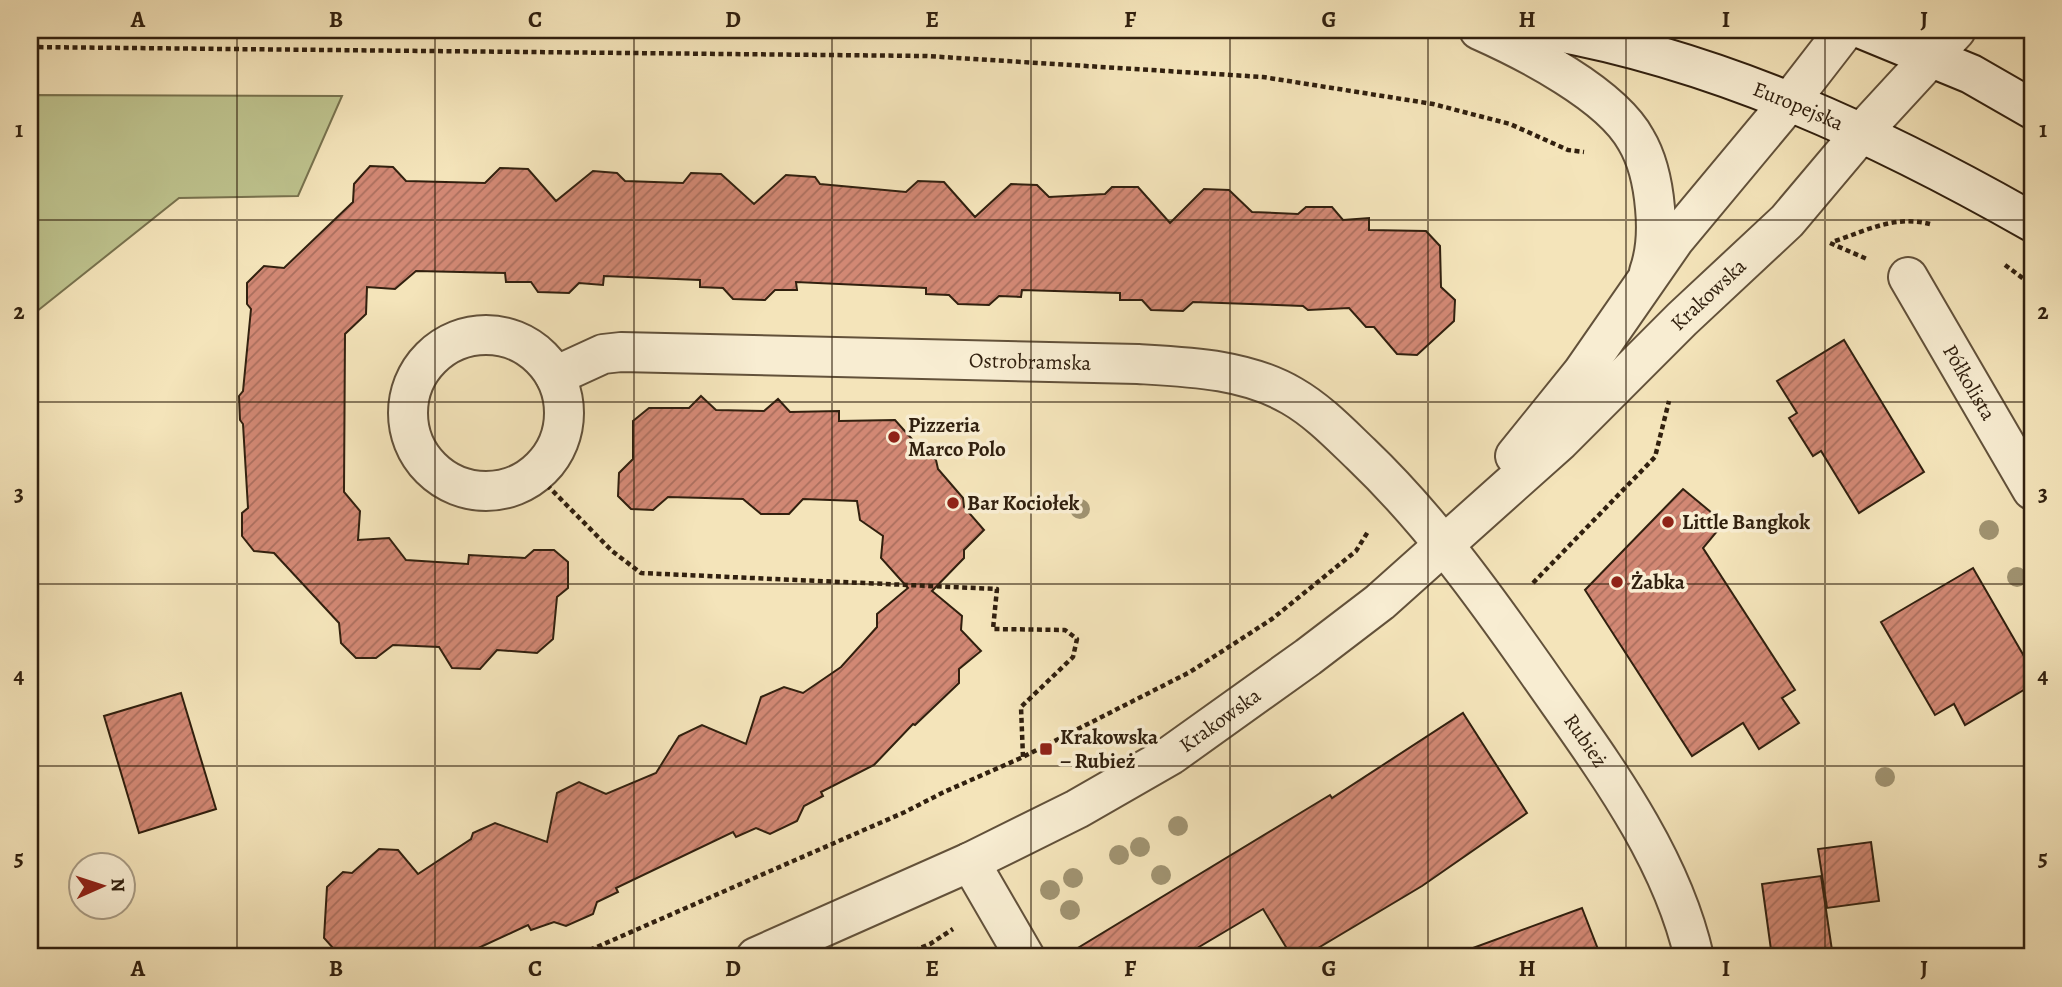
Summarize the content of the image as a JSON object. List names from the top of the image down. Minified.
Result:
{"streets":{"street":["Europejska","Krakowska","Ostrobramska","Półkolista","Rubież"]},"crossings":[["Europejska","Krakowska"],["Krakowska","Ostrobramska"],["Krakowska","Rubież"],["Ostrobramska","Rubież"]],"places":{"other":["Pizzeria Marco Polo","Bar Kociołek","Little Bangkok","Żabka"],"transit":["Krakowska – Rubież"]},"north":"right","grid":{"columns":["A","B","C","D","E","F","G","H","I","J"],"rows":["1","2","3","4","5"]}}
